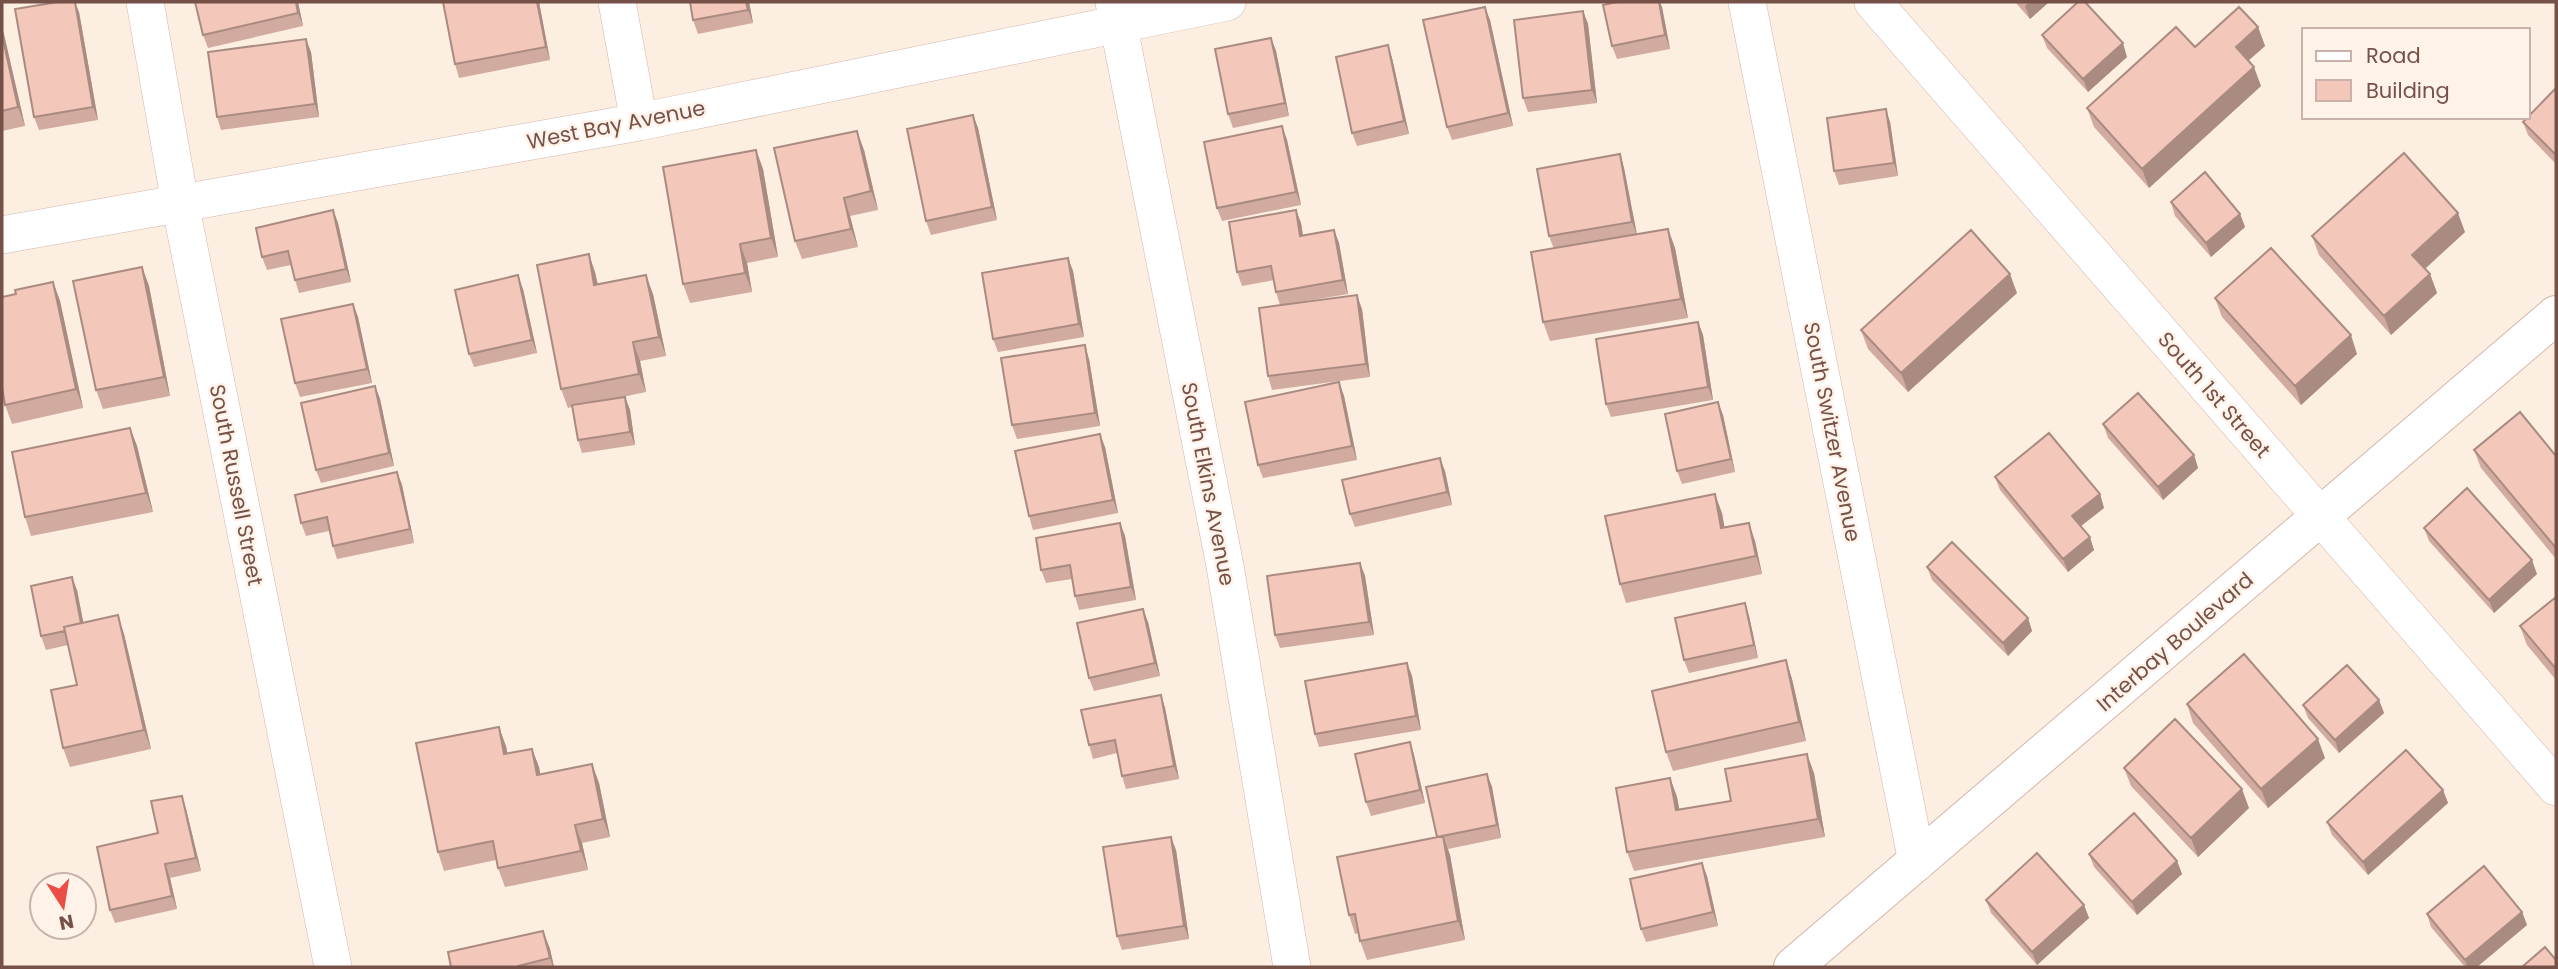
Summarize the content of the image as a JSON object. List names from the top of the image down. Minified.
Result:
{"streets":{"street":["West Bay Avenue","South 1st Street","South Switzer Avenue","South Elkins Avenue","South Russell Street","Interbay Boulevard"]},"crossings":[["West Bay Avenue","South Elkins Avenue"],["West Bay Avenue","South Russell Street"],["South 1st Street","Interbay Boulevard"],["South Switzer Avenue","Interbay Boulevard"]],"legend":["Road","Building"],"north":"bottom"}
